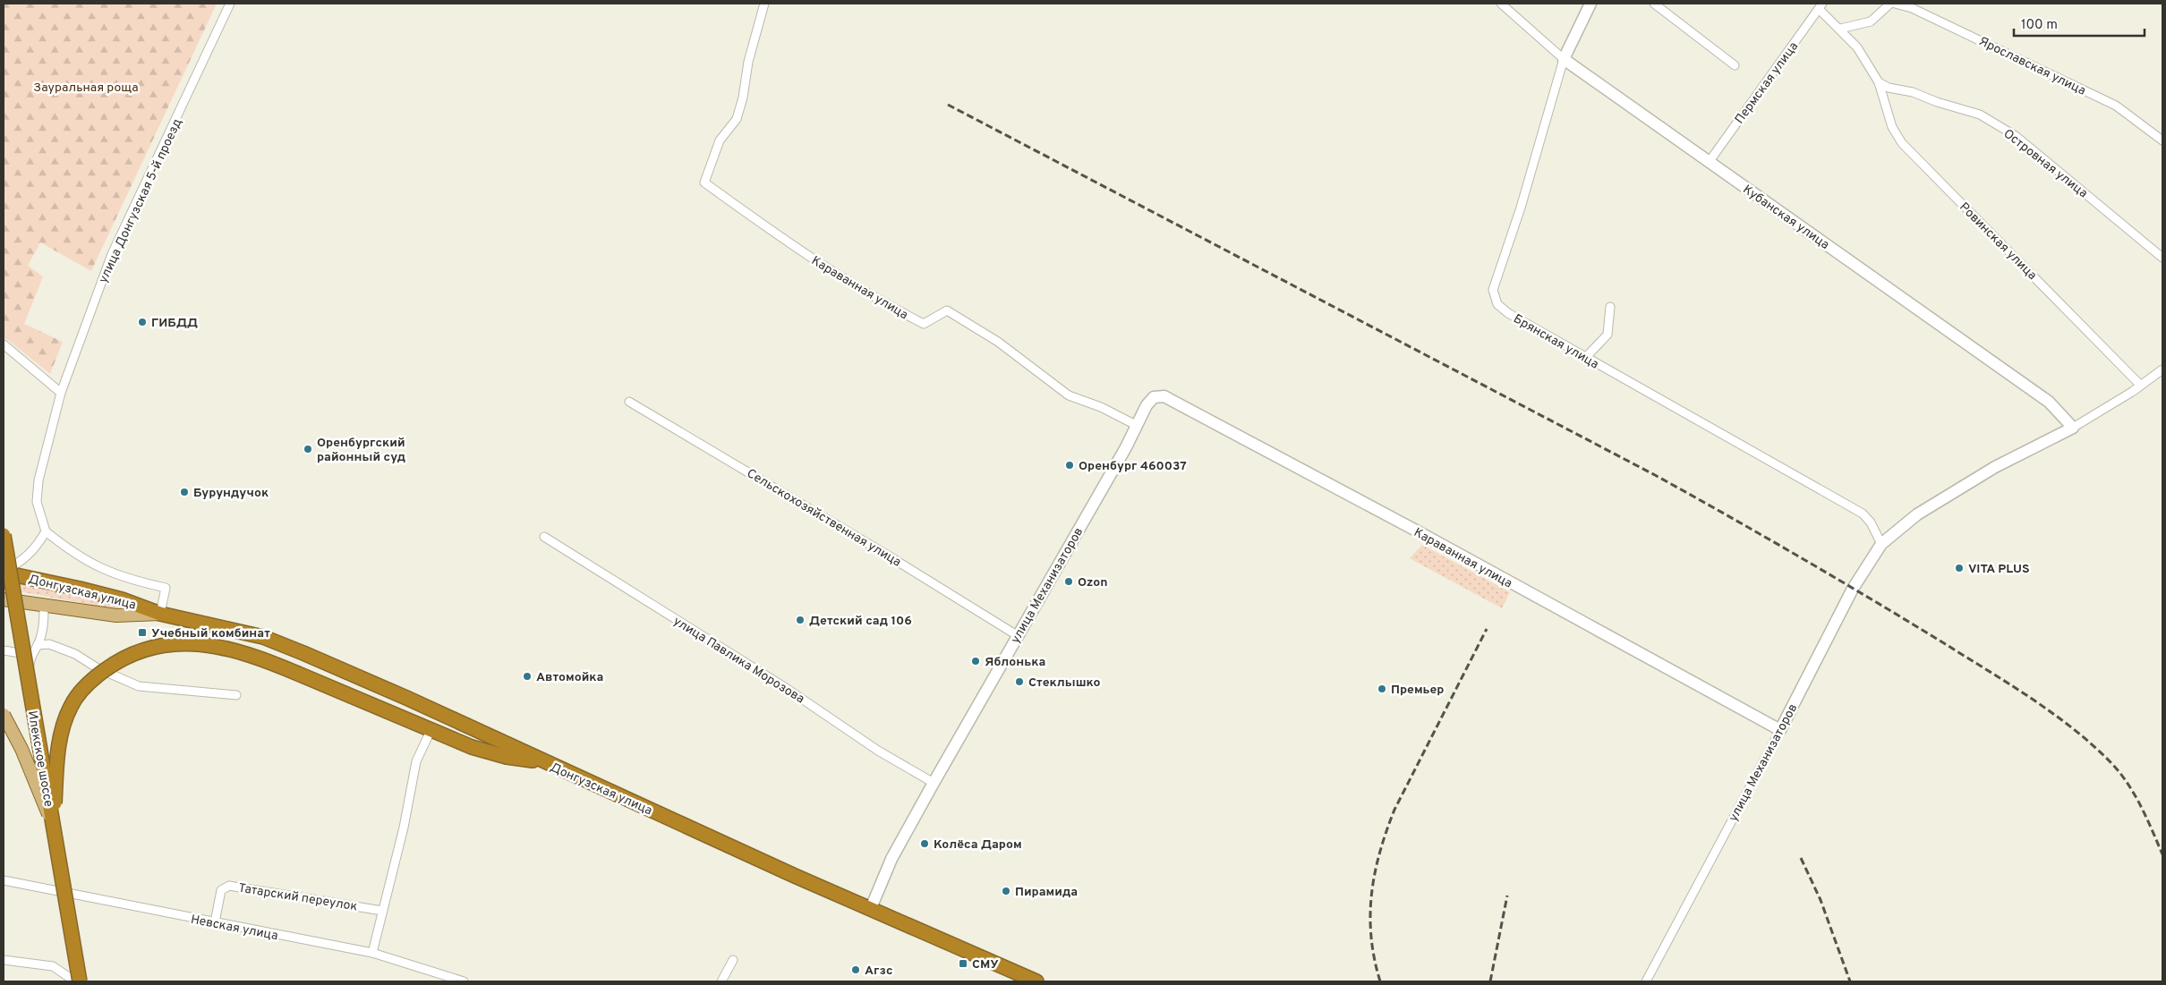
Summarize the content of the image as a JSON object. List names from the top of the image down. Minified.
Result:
{"streets":{"highway":["Донгузская улица","Илекское шоссе"],"street":["Ярославская улица","Пермская улица","Островная улица","улица Донгузская 5-й проезд","Кубанская улица","Ровинская улица","Караванная улица","Брянская улица","Сельскохозяйственная улица","улица Механизаторов","улица Павлика Морозова","Татарский переулок","Невская улица"]},"crossings":[["Пермская улица","Кубанская улица"],["Островная улица","Ровинская улица"],["Кубанская улица","Брянская улица"],["Кубанская улица","улица Механизаторов"],["Караванная улица","улица Механизаторов"],["Брянская улица","улица Механизаторов"],["Сельскохозяйственная улица","улица Механизаторов"],["улица Механизаторов","Донгузская улица"],["улица Механизаторов","улица Павлика Морозова"],["Татарский переулок","Невская улица"]],"parks":["Зауральная роща"],"places":{"other":["ГИБДД","Оренбургский районный суд","Оренбург 460037","Бурундучок","VITA PLUS","Ozon","Детский сад 106","Яблонька","Автомойка","Стеклышко","Премьер","Колёса Даром","Пирамида","Агзс"],"transit":["Учебный комбинат","СМУ"]},"scale_bar":"100 m"}
